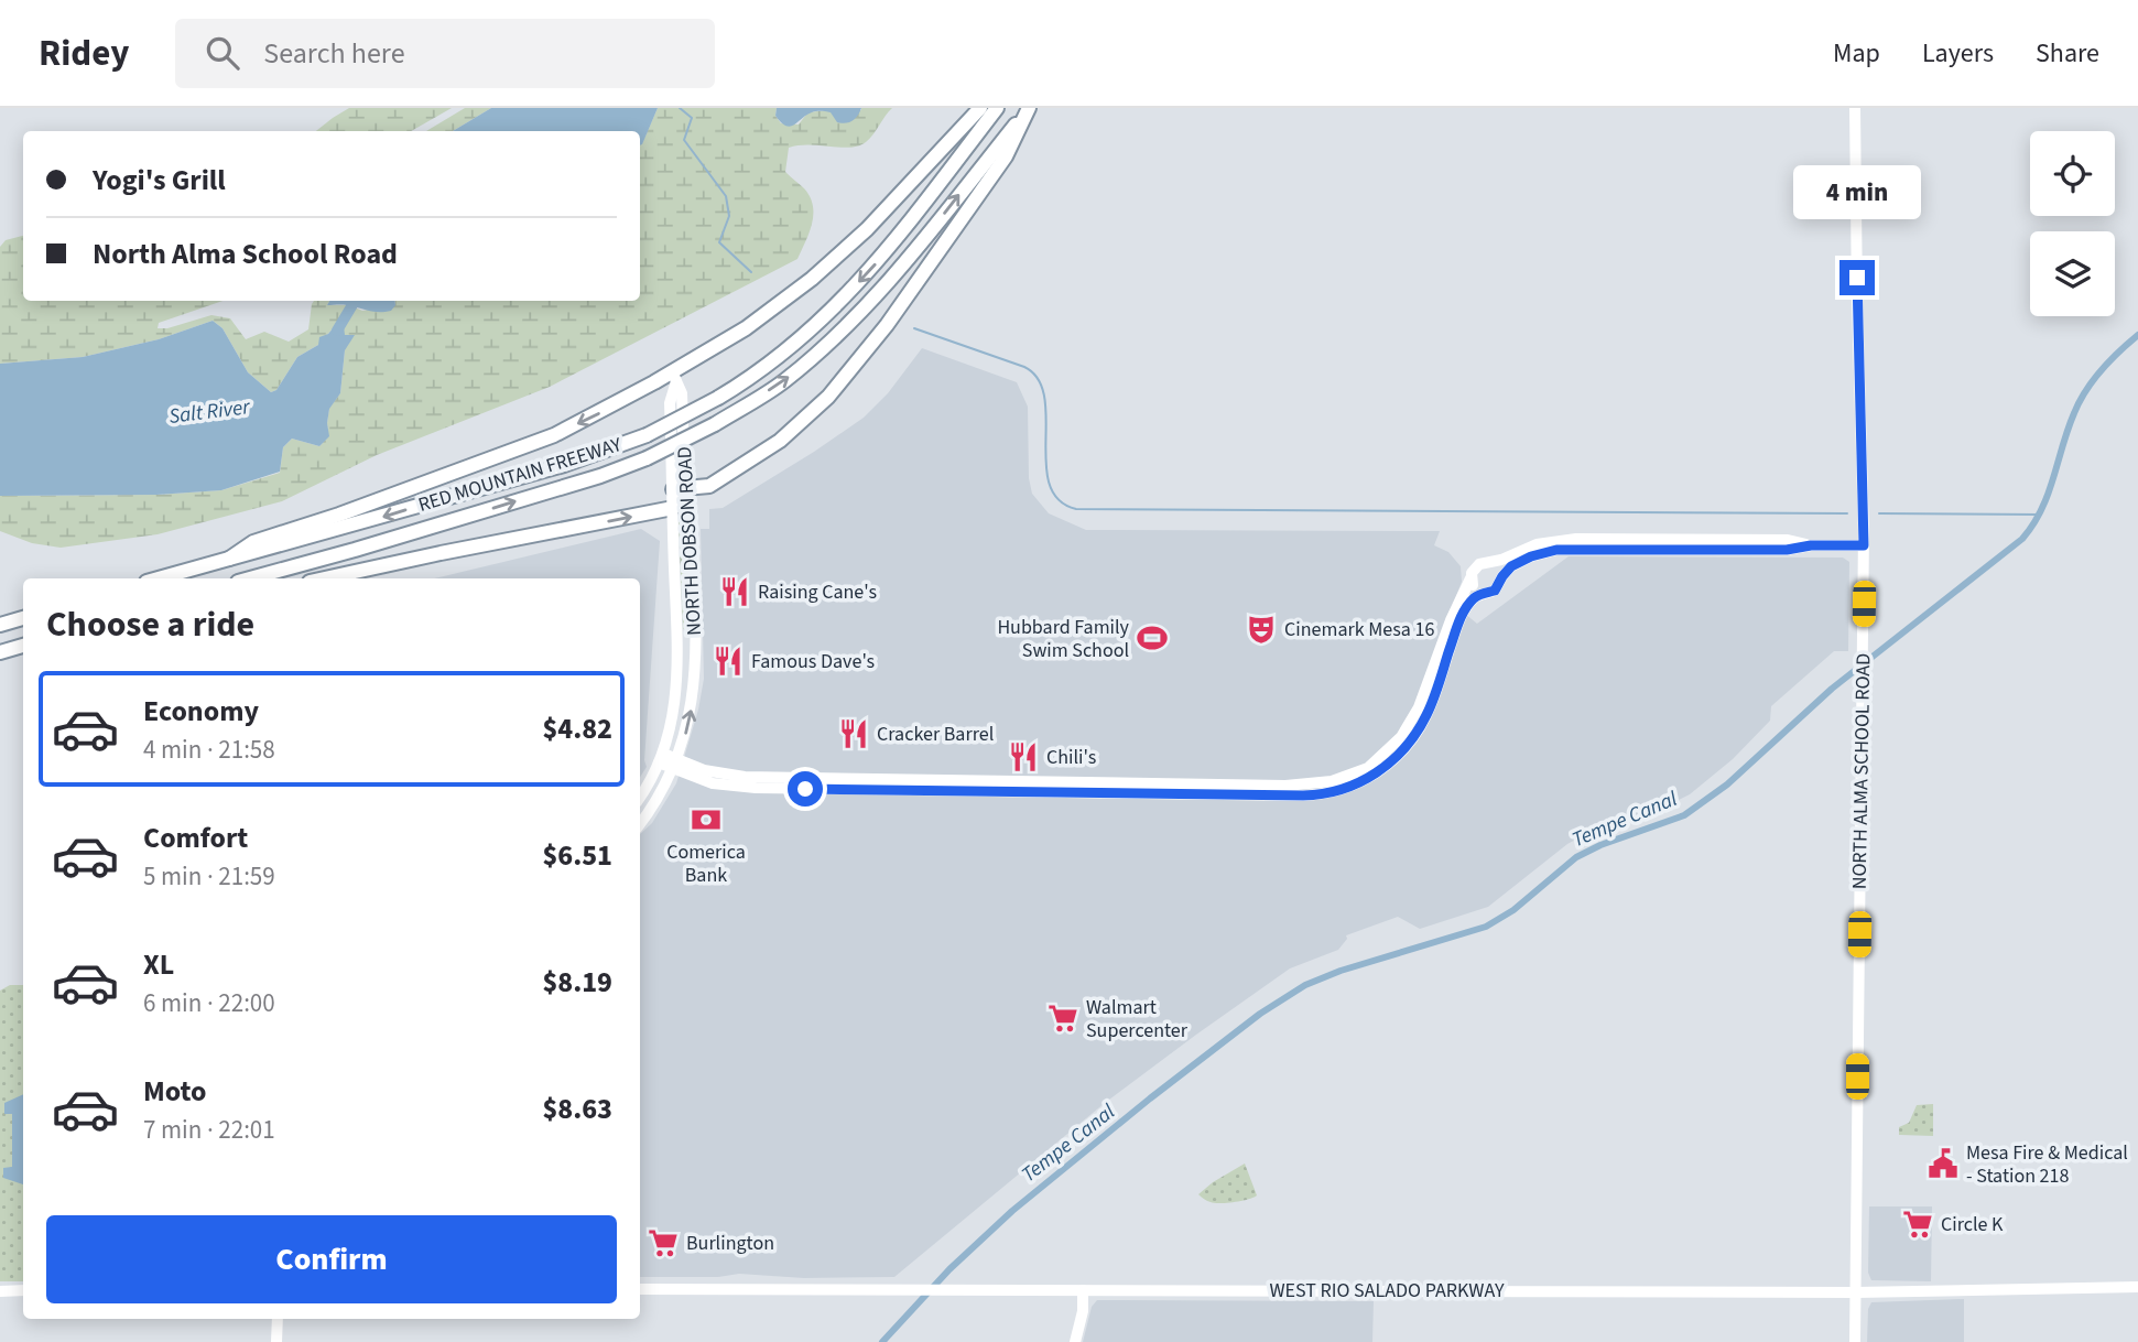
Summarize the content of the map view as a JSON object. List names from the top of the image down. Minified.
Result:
{"streets":{"highway":["RED MOUNTAIN FREEWAY"],"main road":["NORTH DOBSON ROAD","NORTH ALMA SCHOOL ROAD","WEST RIO SALADO PARKWAY"]},"crossings":[["NORTH ALMA SCHOOL ROAD","WEST RIO SALADO PARKWAY"]],"water":["Salt River","Tempe Canal"],"places":{"restaurant":["Raising Cane's","Famous Dave's","Cracker Barrel","Chili's"],"theatre":["Cinemark Mesa 16"],"sports":["Hubbard Family Swim School"],"bank":["Comerica Bank"],"supermarket":["Walmart Supercenter","Circle K","Burlington"],"public building":["Mesa Fire & Medical - Station 218"]},"page":{"header":"Ridey","search":"Search here","nav":["Map","Layers","Share"],"banner":["Yogi's Grill","North Alma School Road"],"bubble":"4 min","heading":"Choose a ride","list":[{"name":"Economy","note":"4 min · 21:58","value":"$4.82"},{"name":"Comfort","note":"5 min · 21:59","value":"$6.51"},{"name":"XL","note":"6 min · 22:00","value":"$8.19"},{"name":"Moto","note":"7 min · 22:01","value":"$8.63"}],"buttons":"Confirm"}}
